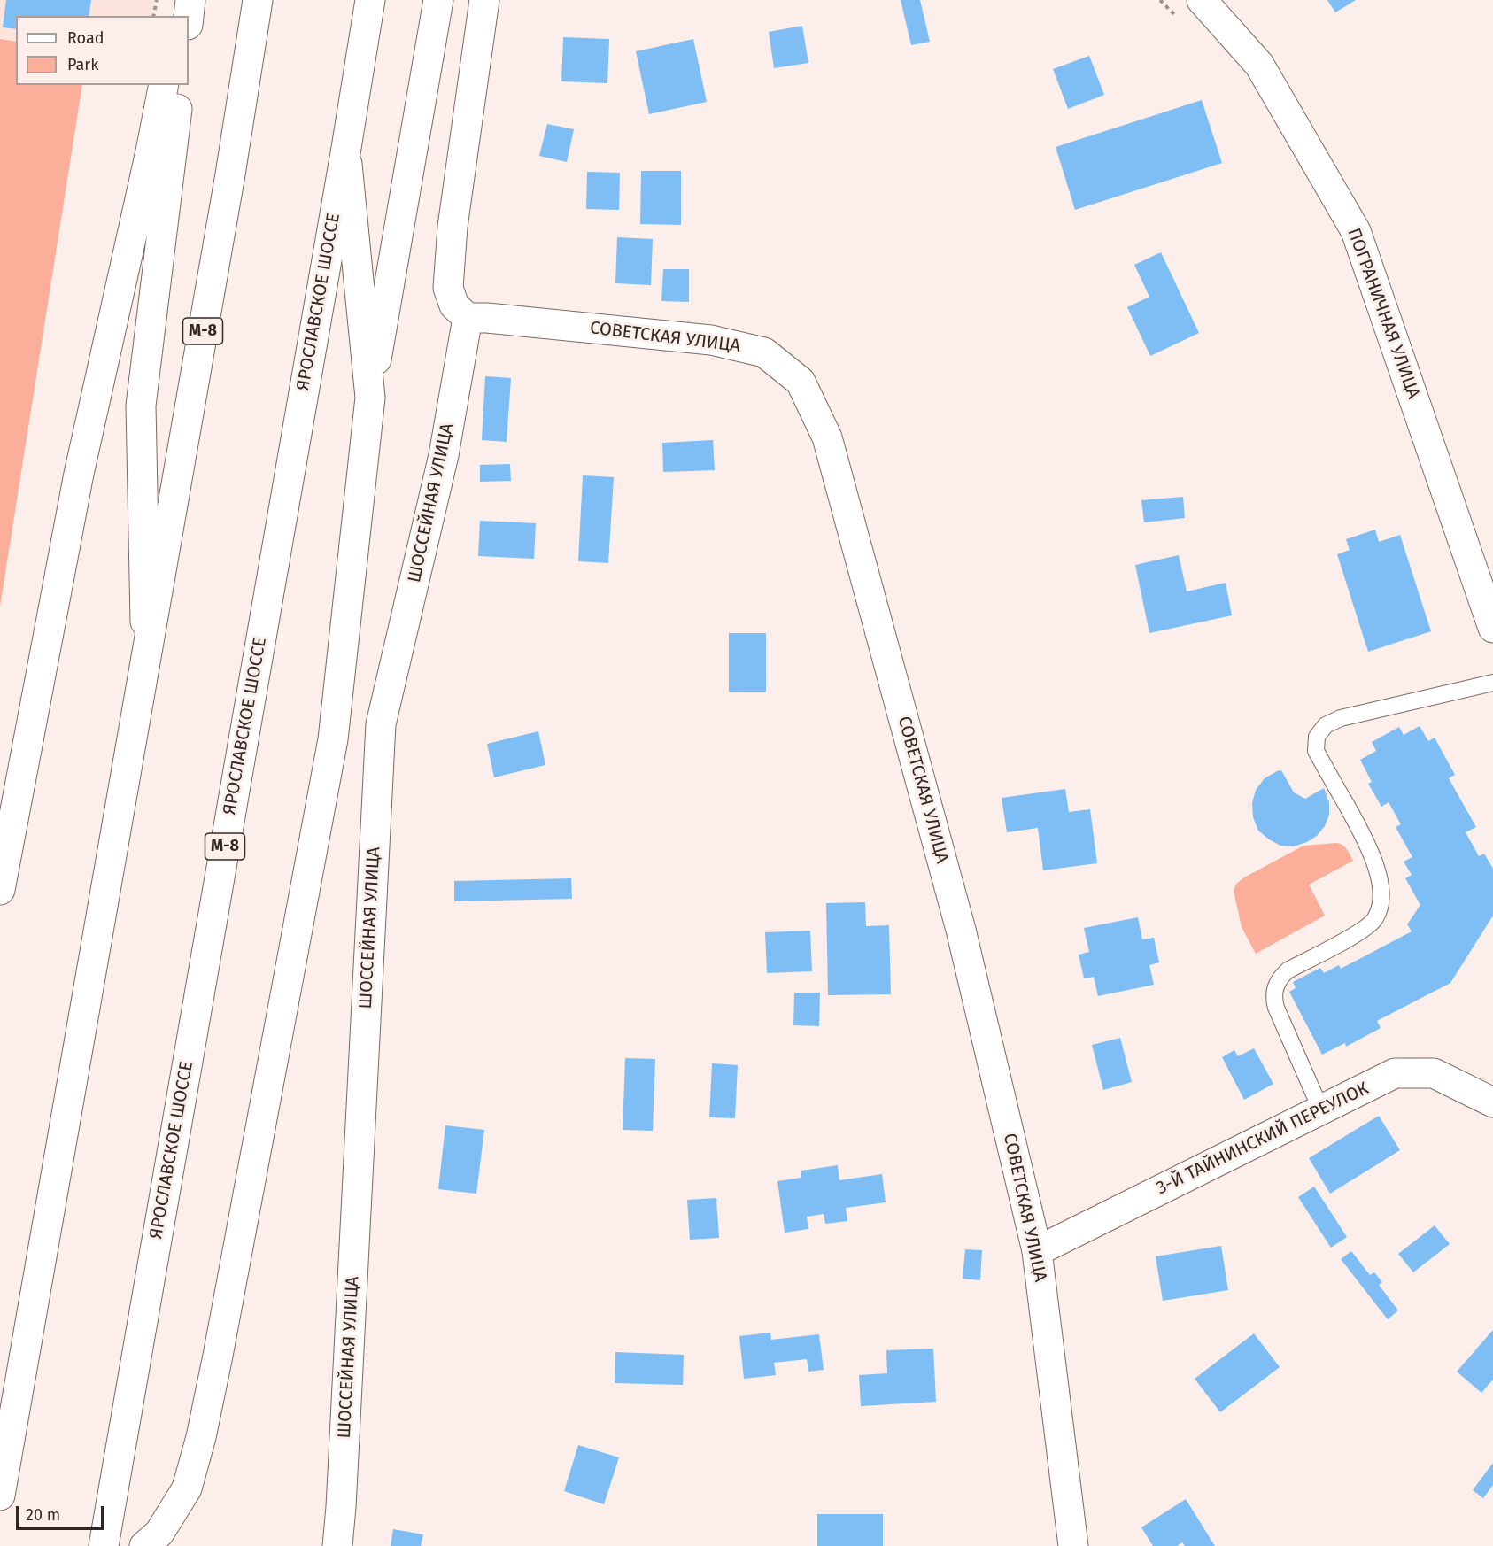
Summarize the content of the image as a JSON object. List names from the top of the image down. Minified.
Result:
{"streets":{"main road":["ЯРОСЛАВСКОЕ ШОССЕ","ПОГРАНИЧНАЯ УЛИЦА","М-8","СОВЕТСКАЯ УЛИЦА","ШОССЕЙНАЯ УЛИЦА","3-Й ТАЙНИНСКИЙ ПЕРЕУЛОК"]},"crossings":[["СОВЕТСКАЯ УЛИЦА","ШОССЕЙНАЯ УЛИЦА"],["СОВЕТСКАЯ УЛИЦА","3-Й ТАЙНИНСКИЙ ПЕРЕУЛОК"]],"legend":["Road","Park"],"scale_bar":"20 m"}
